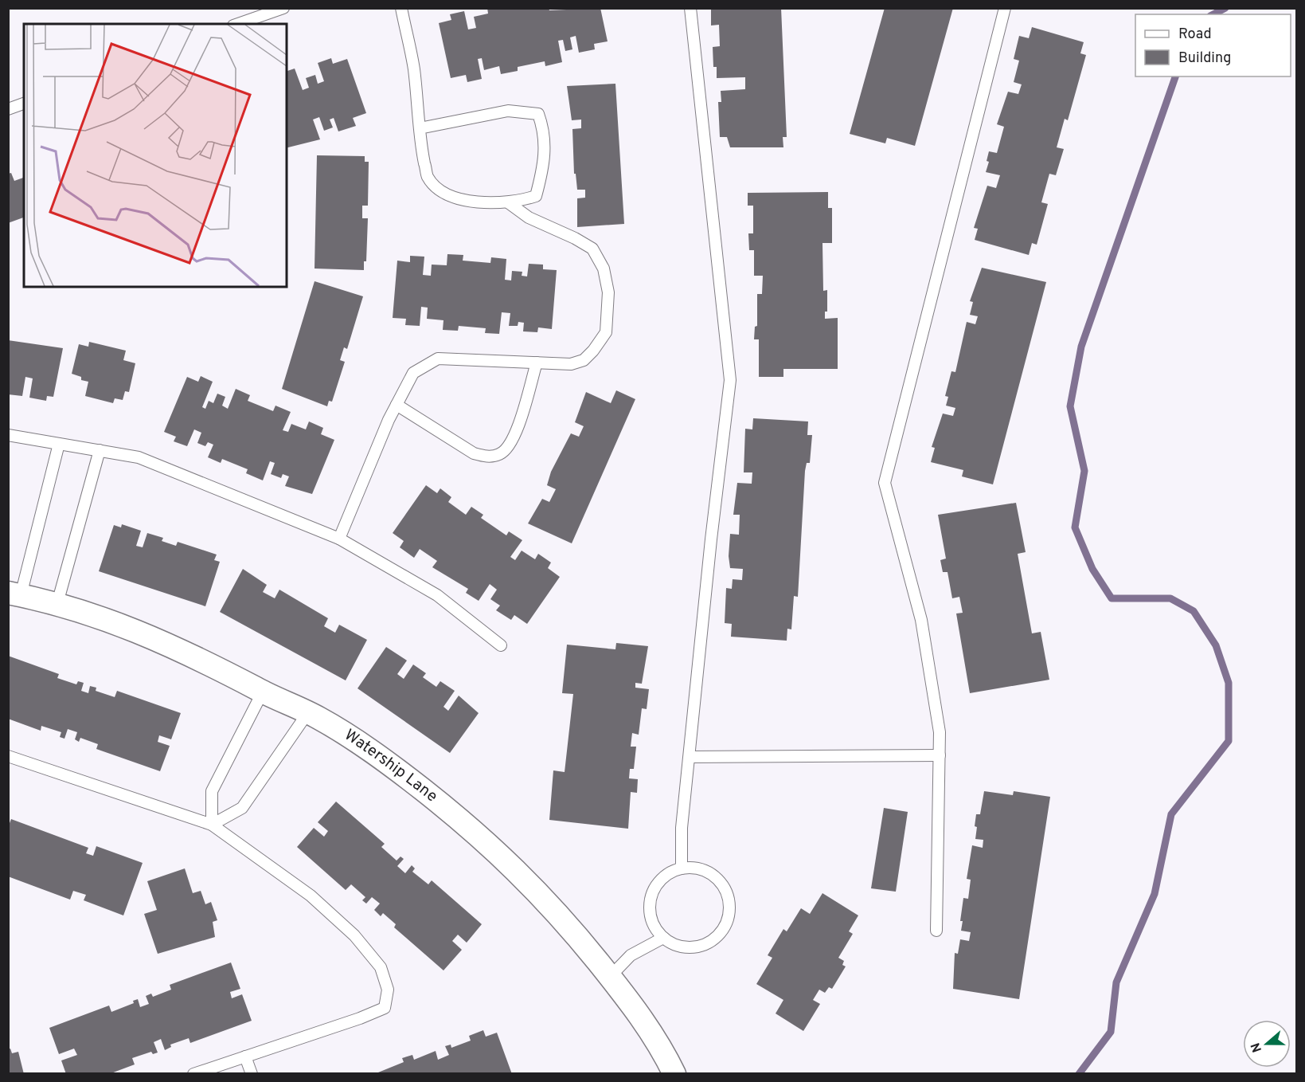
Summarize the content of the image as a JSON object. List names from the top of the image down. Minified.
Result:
{"streets":{"street":["Watership Lane"]},"legend":["Road","Building"],"north":"left"}
